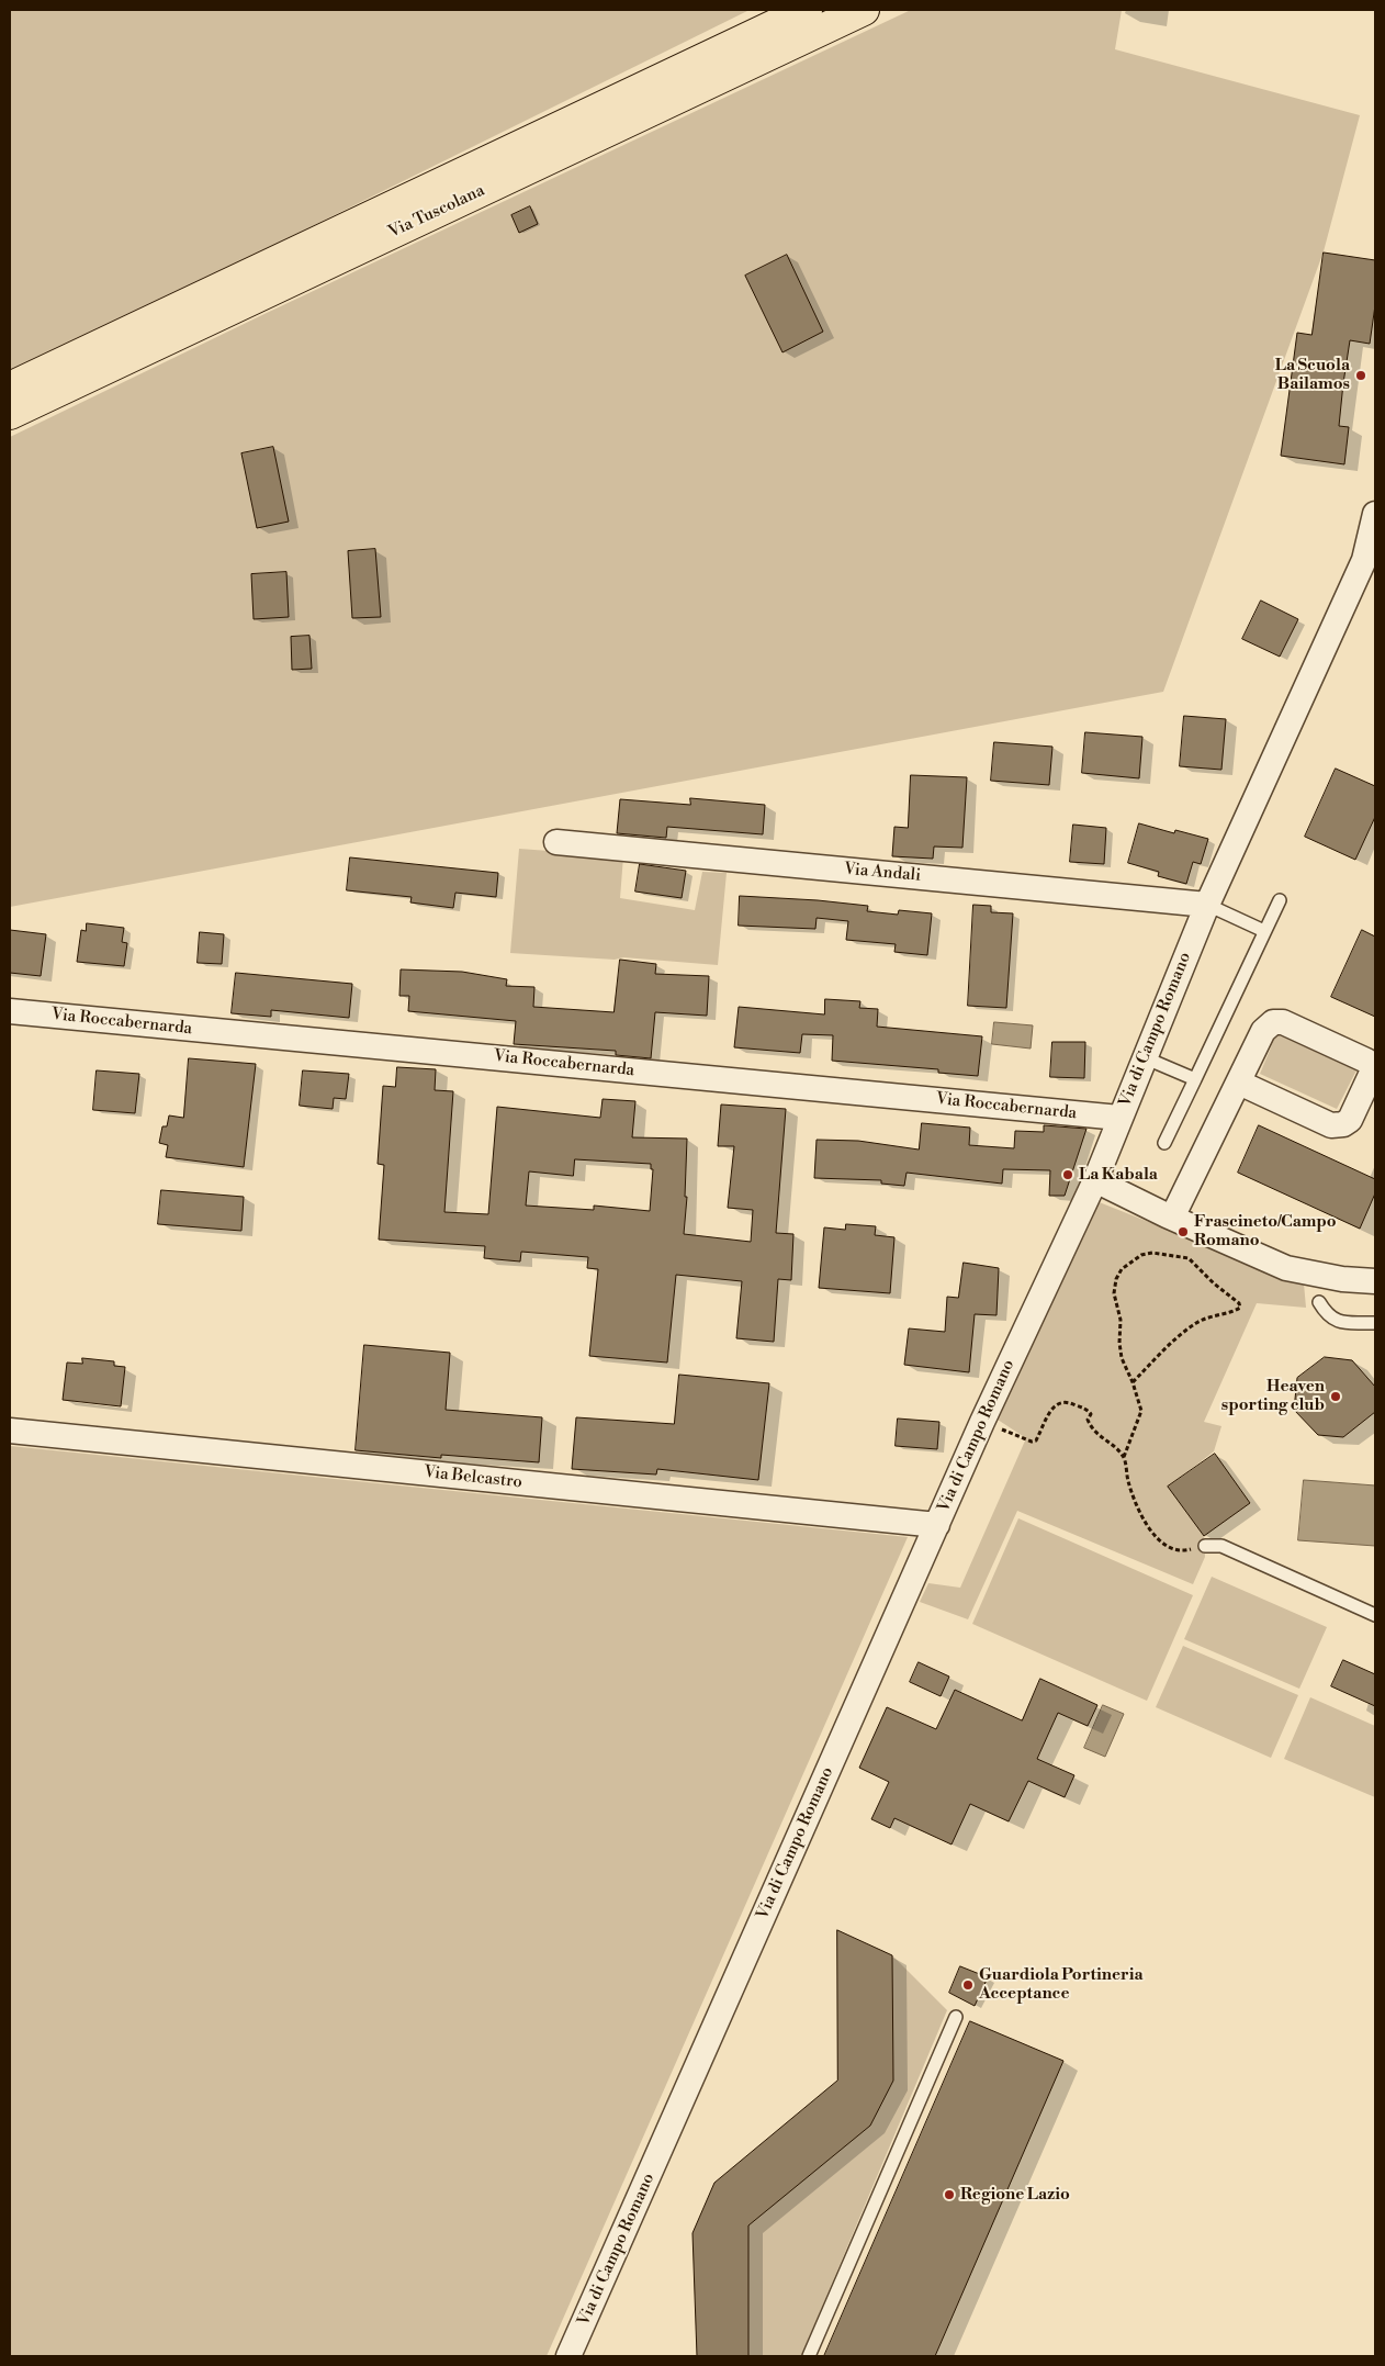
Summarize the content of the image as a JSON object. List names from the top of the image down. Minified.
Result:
{"streets":{"main road":["Via Tuscolana"],"street":["Via Andali","Via Roccabernarda","Via di Campo Romano","Via Belcastro"]},"crossings":[["Via Andali","Via di Campo Romano"],["Via Roccabernarda","Via di Campo Romano"],["Via di Campo Romano","Via Belcastro"]],"places":["La Scuola Bailamos","La Kabala","Frascineto/Campo Romano","Heaven sporting club","Guardiola Portineria Acceptance","Regione Lazio"]}
